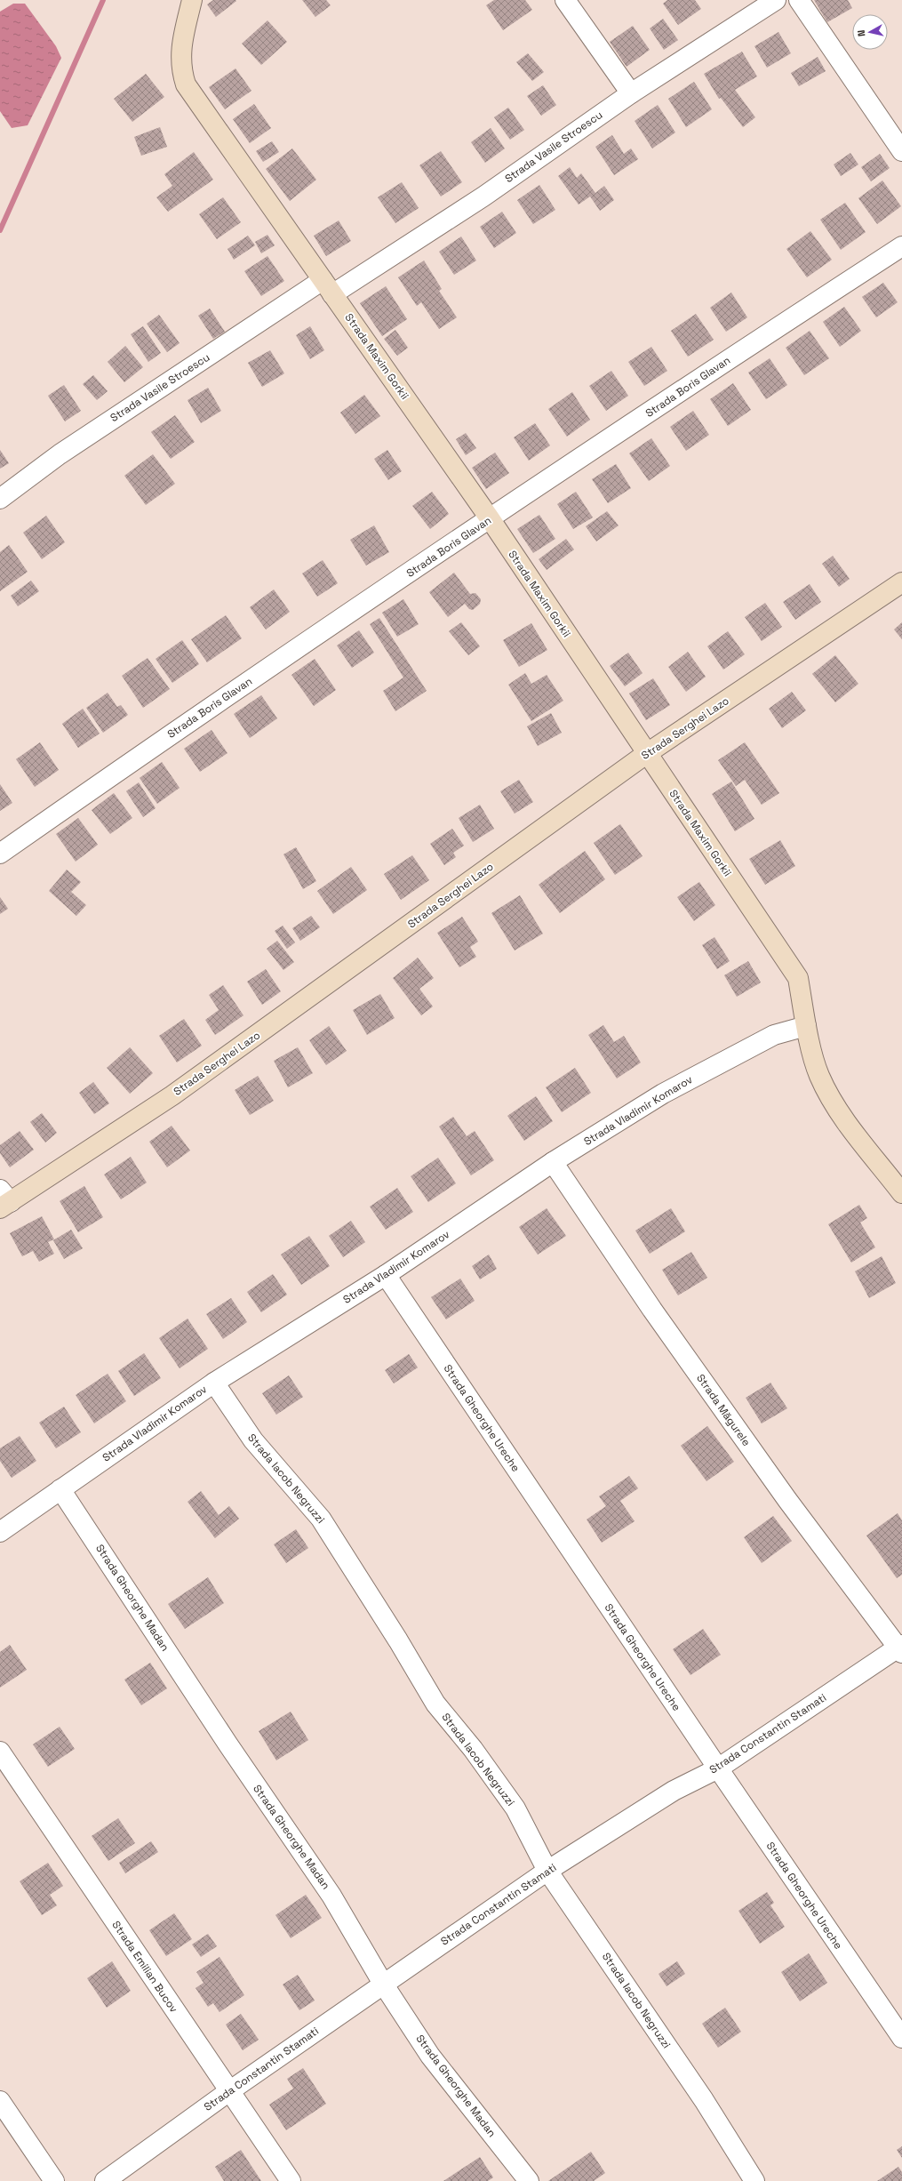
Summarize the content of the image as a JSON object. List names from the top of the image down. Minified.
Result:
{"streets":{"street":["Strada Vasile Stroescu","Strada Maxim Gorkii","Strada Boris Glavan","Strada Serghei Lazo","Strada Vladimir Komarov","Strada Măgurele","Strada Gheorghe Ureche","Strada Iacob Negruzzi","Strada Gheorghe Madan","Strada Constantin Stamati","Strada Emilian Bucov"]},"crossings":[["Strada Vasile Stroescu","Strada Maxim Gorkii"],["Strada Maxim Gorkii","Strada Boris Glavan"],["Strada Maxim Gorkii","Strada Serghei Lazo"],["Strada Maxim Gorkii","Strada Vladimir Komarov"],["Strada Vladimir Komarov","Strada Măgurele"],["Strada Vladimir Komarov","Strada Gheorghe Ureche"],["Strada Vladimir Komarov","Strada Iacob Negruzzi"],["Strada Vladimir Komarov","Strada Gheorghe Madan"],["Strada Măgurele","Strada Constantin Stamati"],["Strada Gheorghe Ureche","Strada Constantin Stamati"],["Strada Iacob Negruzzi","Strada Constantin Stamati"],["Strada Gheorghe Madan","Strada Constantin Stamati"],["Strada Constantin Stamati","Strada Emilian Bucov"]],"north":"left"}
